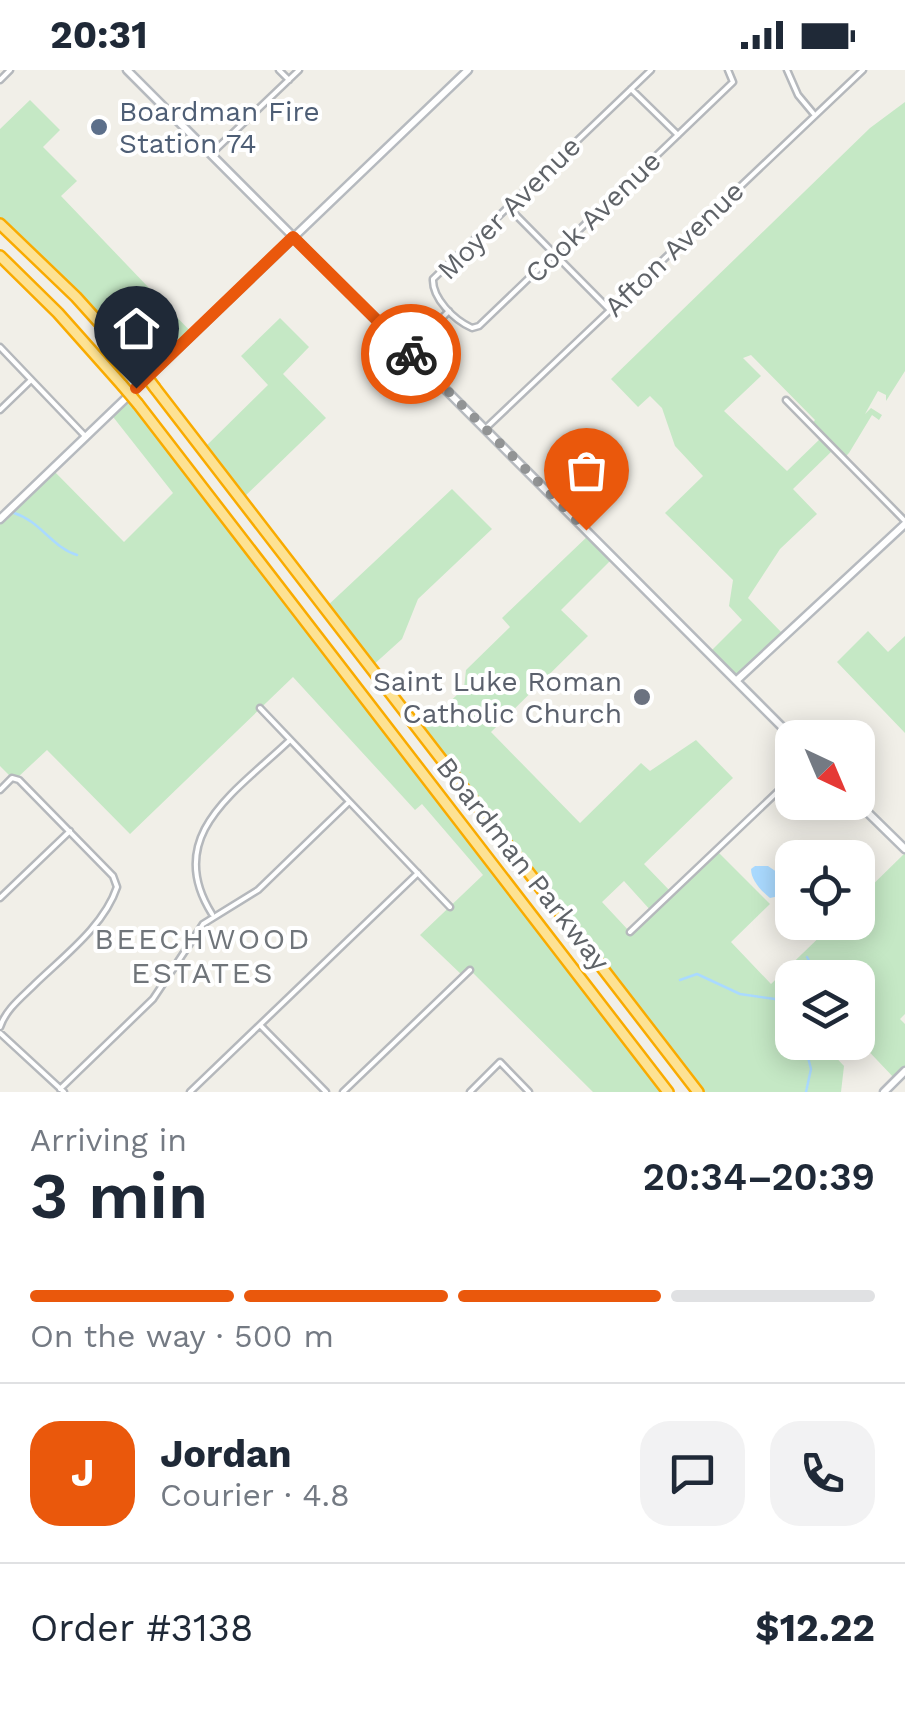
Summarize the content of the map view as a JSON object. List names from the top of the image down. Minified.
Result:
{"streets":{"highway":["Boardman Parkway"],"street":["Moyer Avenue","Cook Avenue","Afton Avenue"]},"crossings":[["Moyer Avenue","Cook Avenue"]],"districts":["BEECHWOOD ESTATES"],"places":["Boardman Fire Station 74","Saint Luke Roman Catholic Church"],"north":"bottom right","page":{"status":"20:31","heading":["3 min","Arriving in","20:34–20:39"],"panel":["Jordan","Courier · 4.8","Order #3138","$12.22"],"bar":"On the way · 500 m","round":"J"}}
